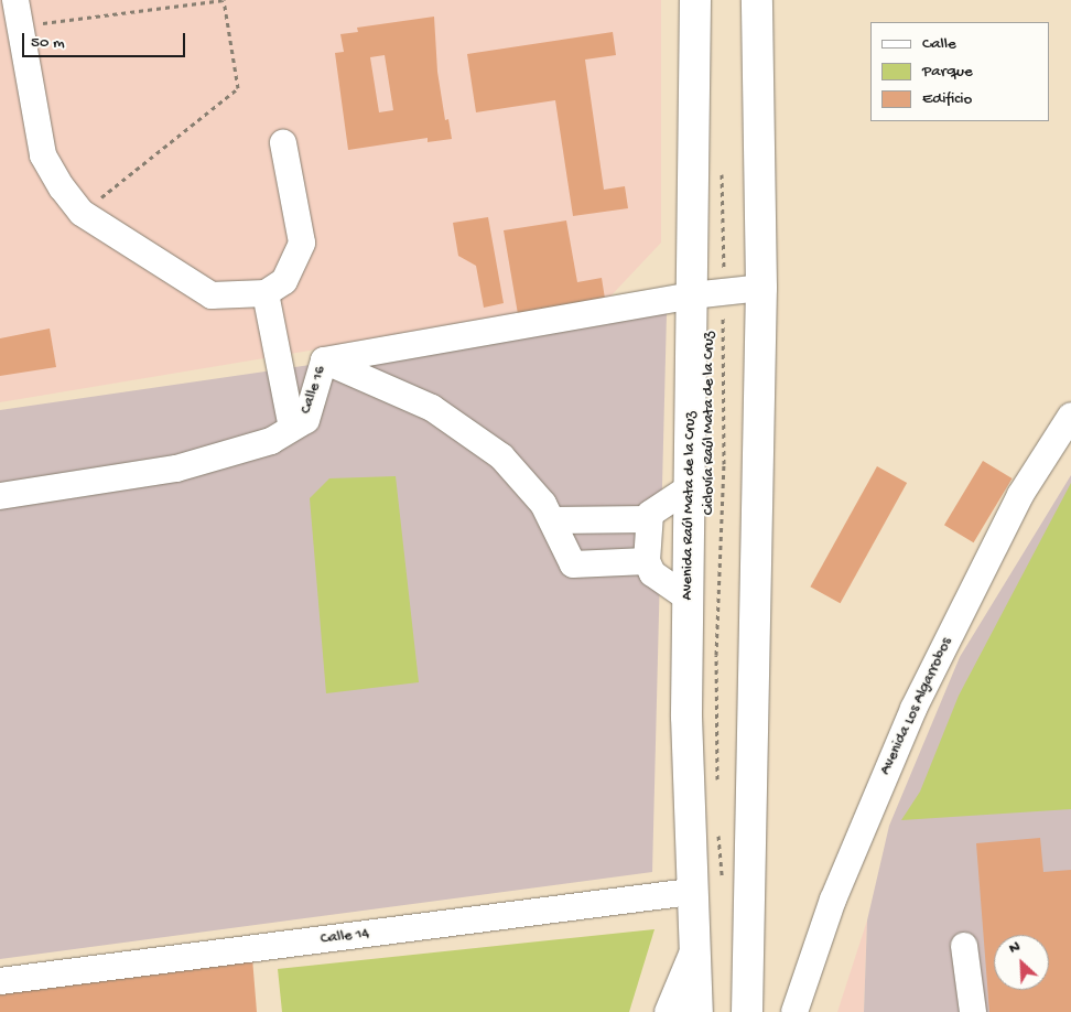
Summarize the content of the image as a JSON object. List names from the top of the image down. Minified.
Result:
{"streets":{"main road":["Avenida Raúl Mata de la Cruz"],"street":["Calle 16","Avenida Los Algarrobos","Calle 14"],"path":["Ciclovía Raúl Mata de la Cruz"]},"crossings":[["Calle 16","Ciclovía Raúl Mata de la Cruz"],["Calle 16","Avenida Raúl Mata de la Cruz"],["Avenida Raúl Mata de la Cruz","Calle 14"]],"legend":["Calle","Parque","Edificio"],"scale_bar":"50 m","north":"top left"}
